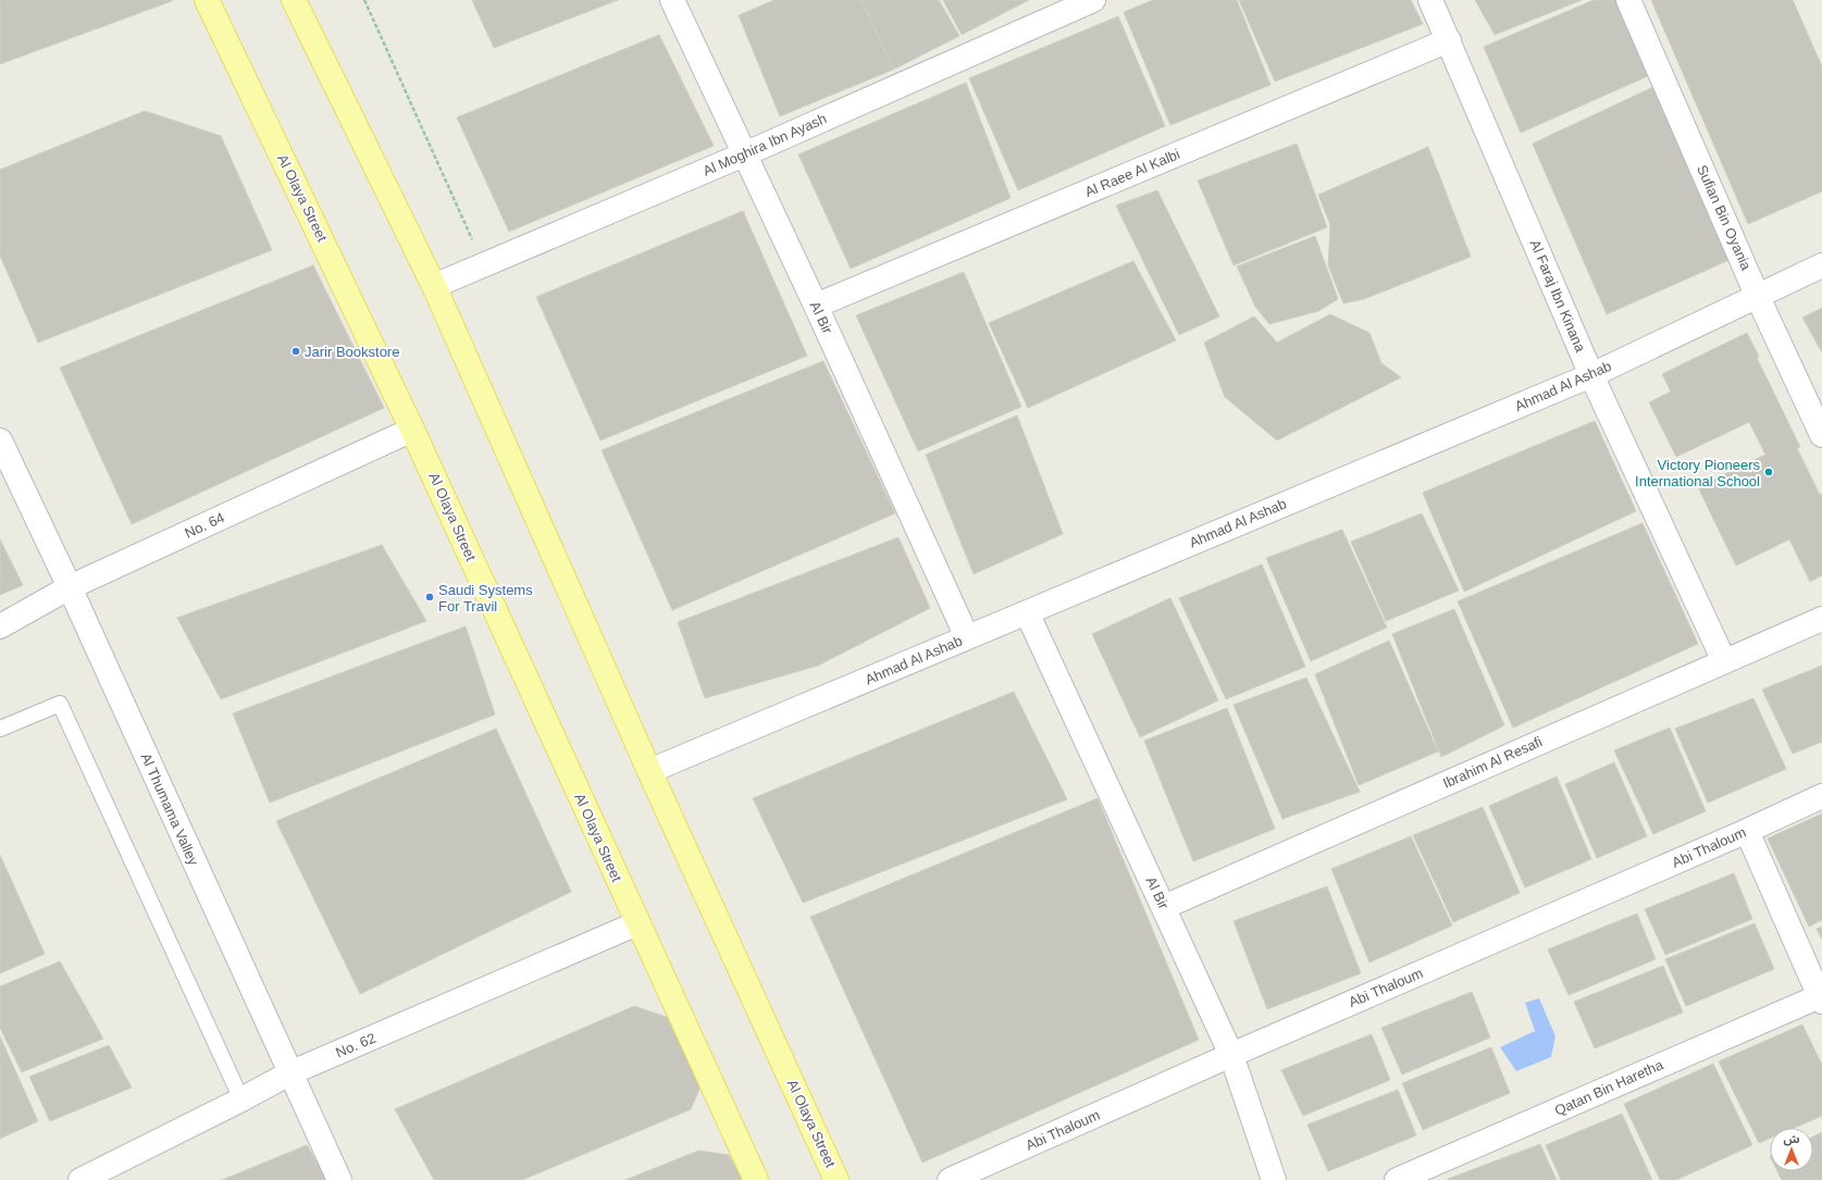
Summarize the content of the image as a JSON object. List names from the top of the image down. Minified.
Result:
{"streets":{"main road":["Al Olaya Street"],"street":["Al Moghira Ibn Ayash","Al Raee Al Kalbi","Sufian Bin Oyania","Al Faraj Ibn Kinana","Al Bir","Ahmad Al Ashab","No. 64","Ibrahim Al Resafi","Al Thumama Valley","Abi Thaloum","No. 62","Qatan Bin Haretha"]},"crossings":[["Al Moghira Ibn Ayash","Al Olaya Street"],["Al Moghira Ibn Ayash","Al Bir"],["Al Raee Al Kalbi","Al Faraj Ibn Kinana"],["Al Raee Al Kalbi","Al Bir"],["Al Olaya Street","Ahmad Al Ashab"],["Al Olaya Street","No. 64"],["Al Olaya Street","No. 62"],["Sufian Bin Oyania","Ahmad Al Ashab"],["Al Faraj Ibn Kinana","Ahmad Al Ashab"],["Al Faraj Ibn Kinana","Ibrahim Al Resafi"],["Al Bir","Ahmad Al Ashab"],["Al Bir","Ibrahim Al Resafi"],["Al Bir","Abi Thaloum"],["No. 64","Al Thumama Valley"],["Al Thumama Valley","No. 62"]],"places":["Jarir Bookstore","Victory Pioneers International School","Saudi Systems For Travil"],"north":"top"}
